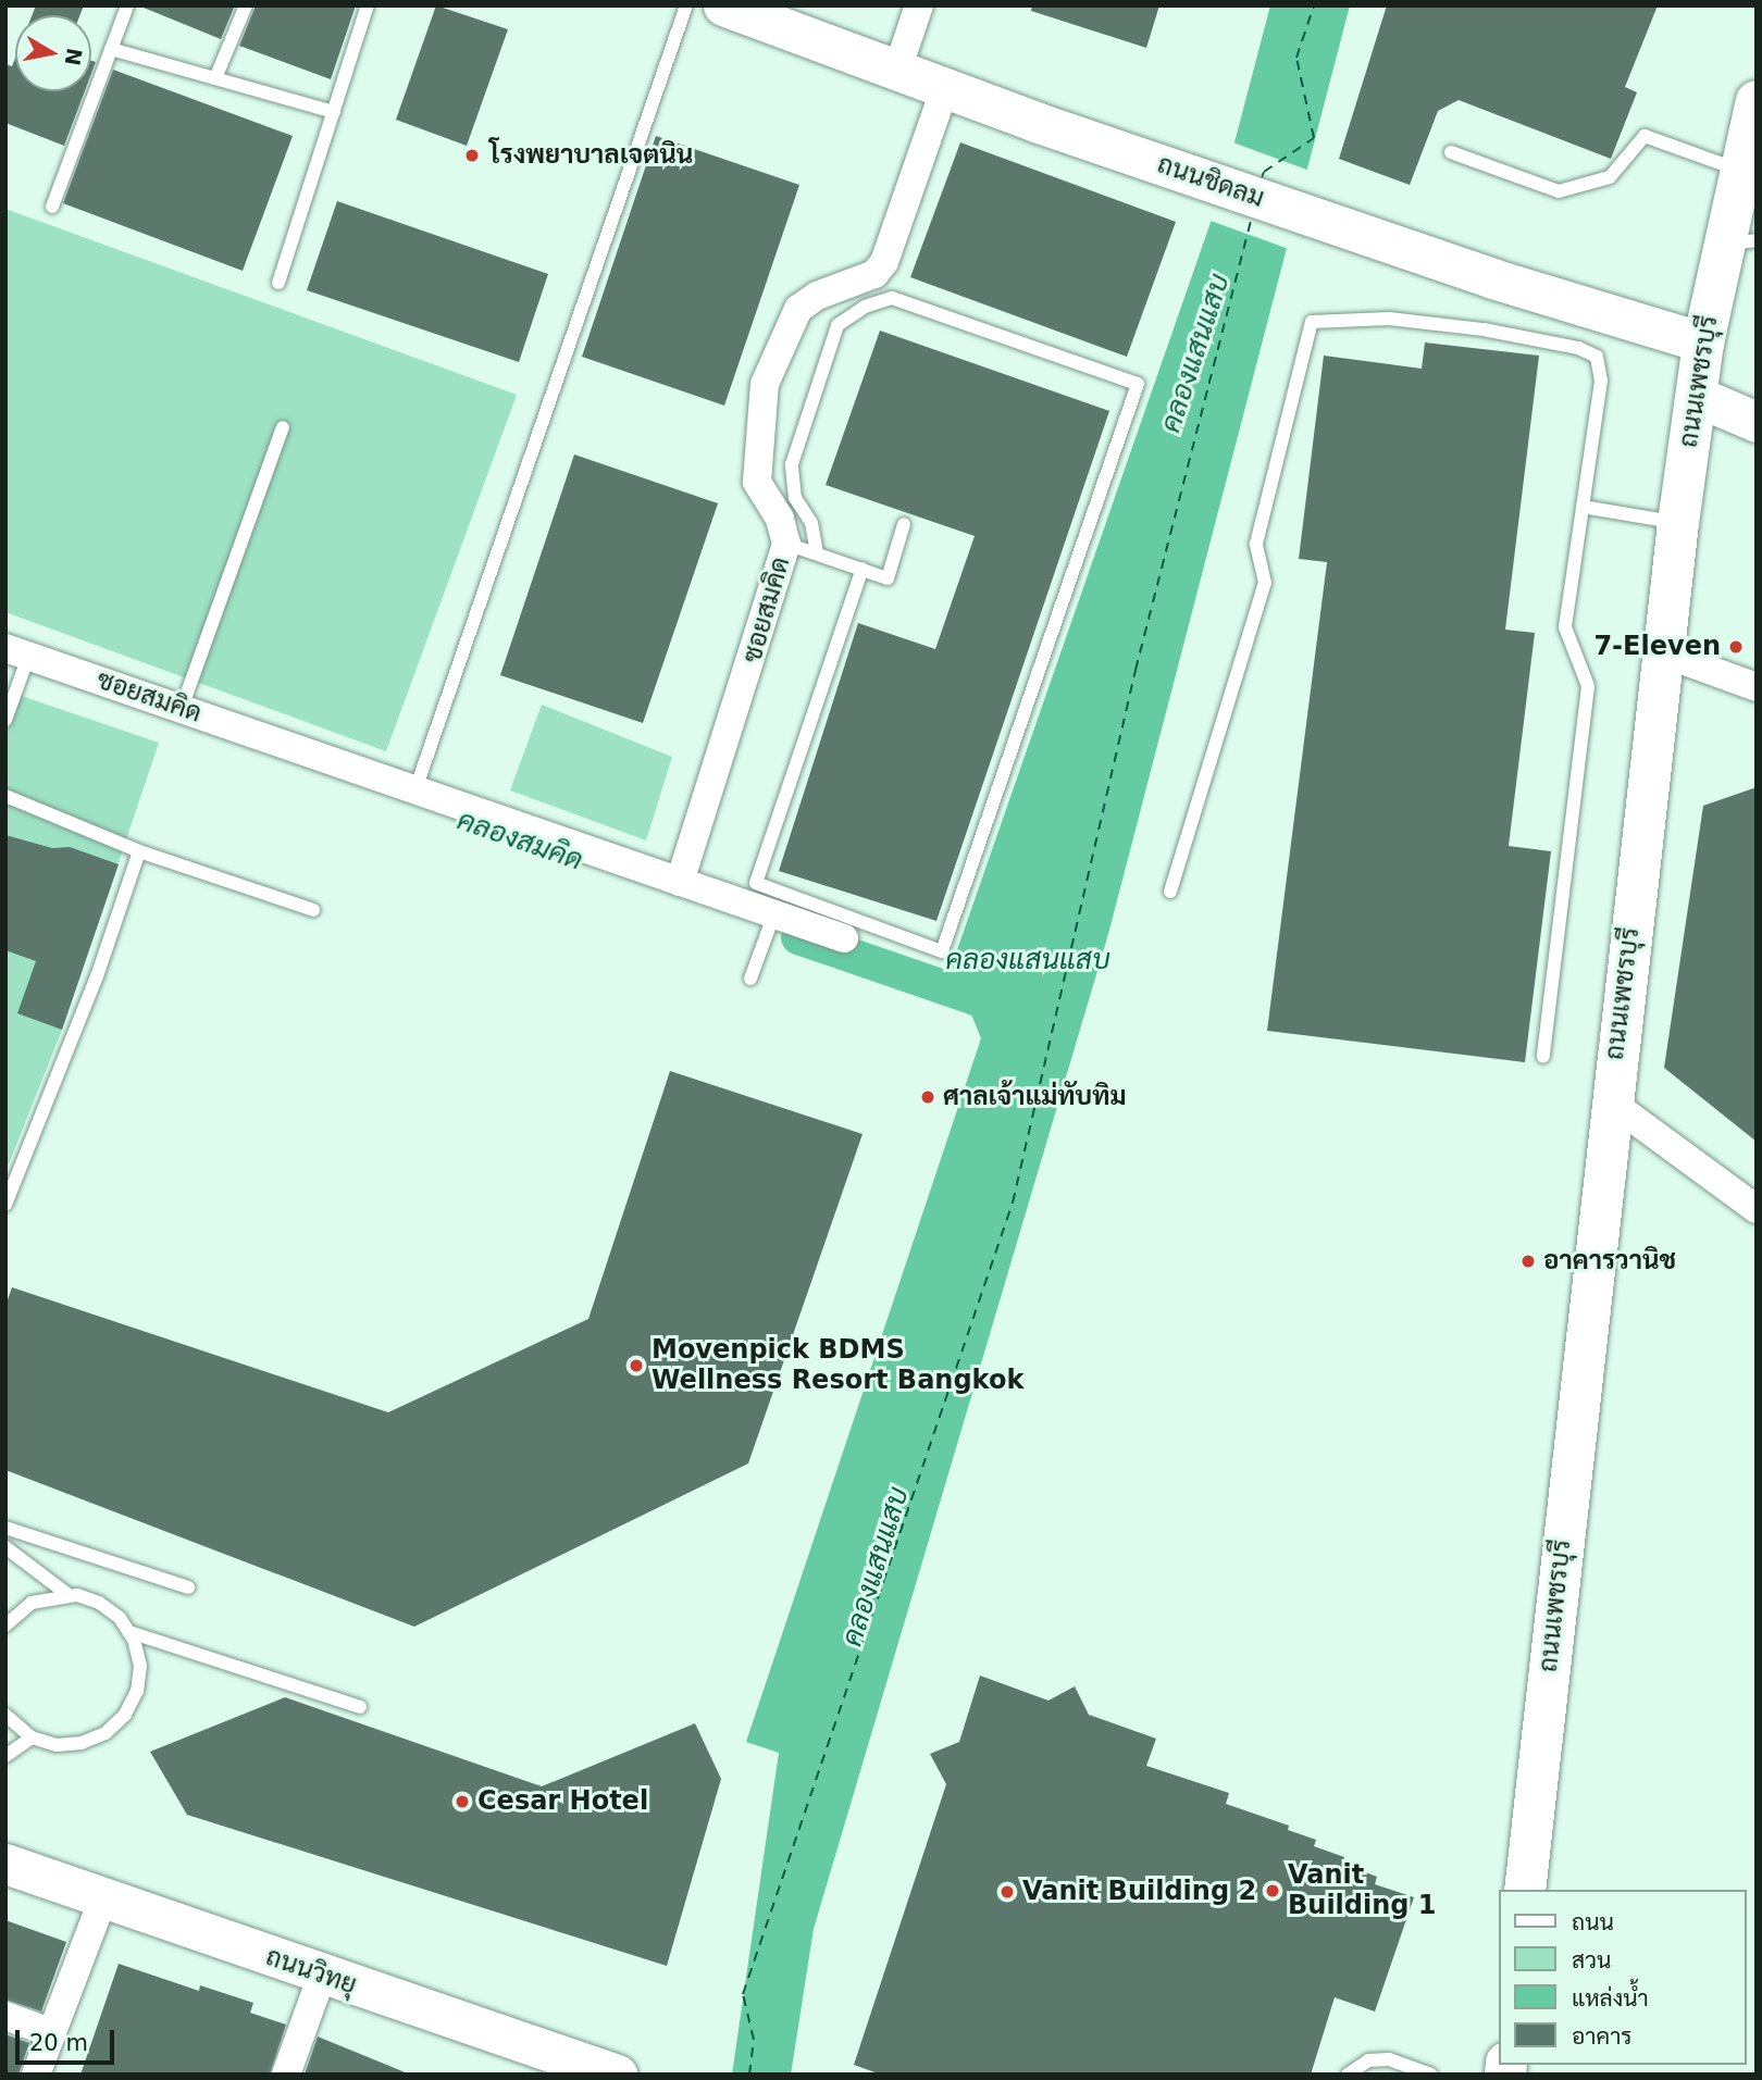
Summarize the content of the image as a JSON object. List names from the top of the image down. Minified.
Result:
{"streets":{"main road":["ถนนเพชรบุรี"],"street":["ถนนชิดลม","ซอยสมคิด","ถนนวิทยุ"]},"crossings":[["ถนนชิดลม","ถนนเพชรบุรี"],["ถนนชิดลม","ซอยสมคิด"]],"water":["คลองแสนแสบ","คลองสมคิด"],"places":["โรงพยาบาลเจตนิน","7-Eleven","ศาลเจ้าแม่ทับทิม","อาคารวานิช","Movenpick BDMS Wellness Resort Bangkok","Cesar Hotel","Vanit Building 1","Vanit Building 2"],"legend":["ถนน","สวน","แหล่งน้ำ","อาคาร"],"scale_bar":"20 m","north":"right"}
